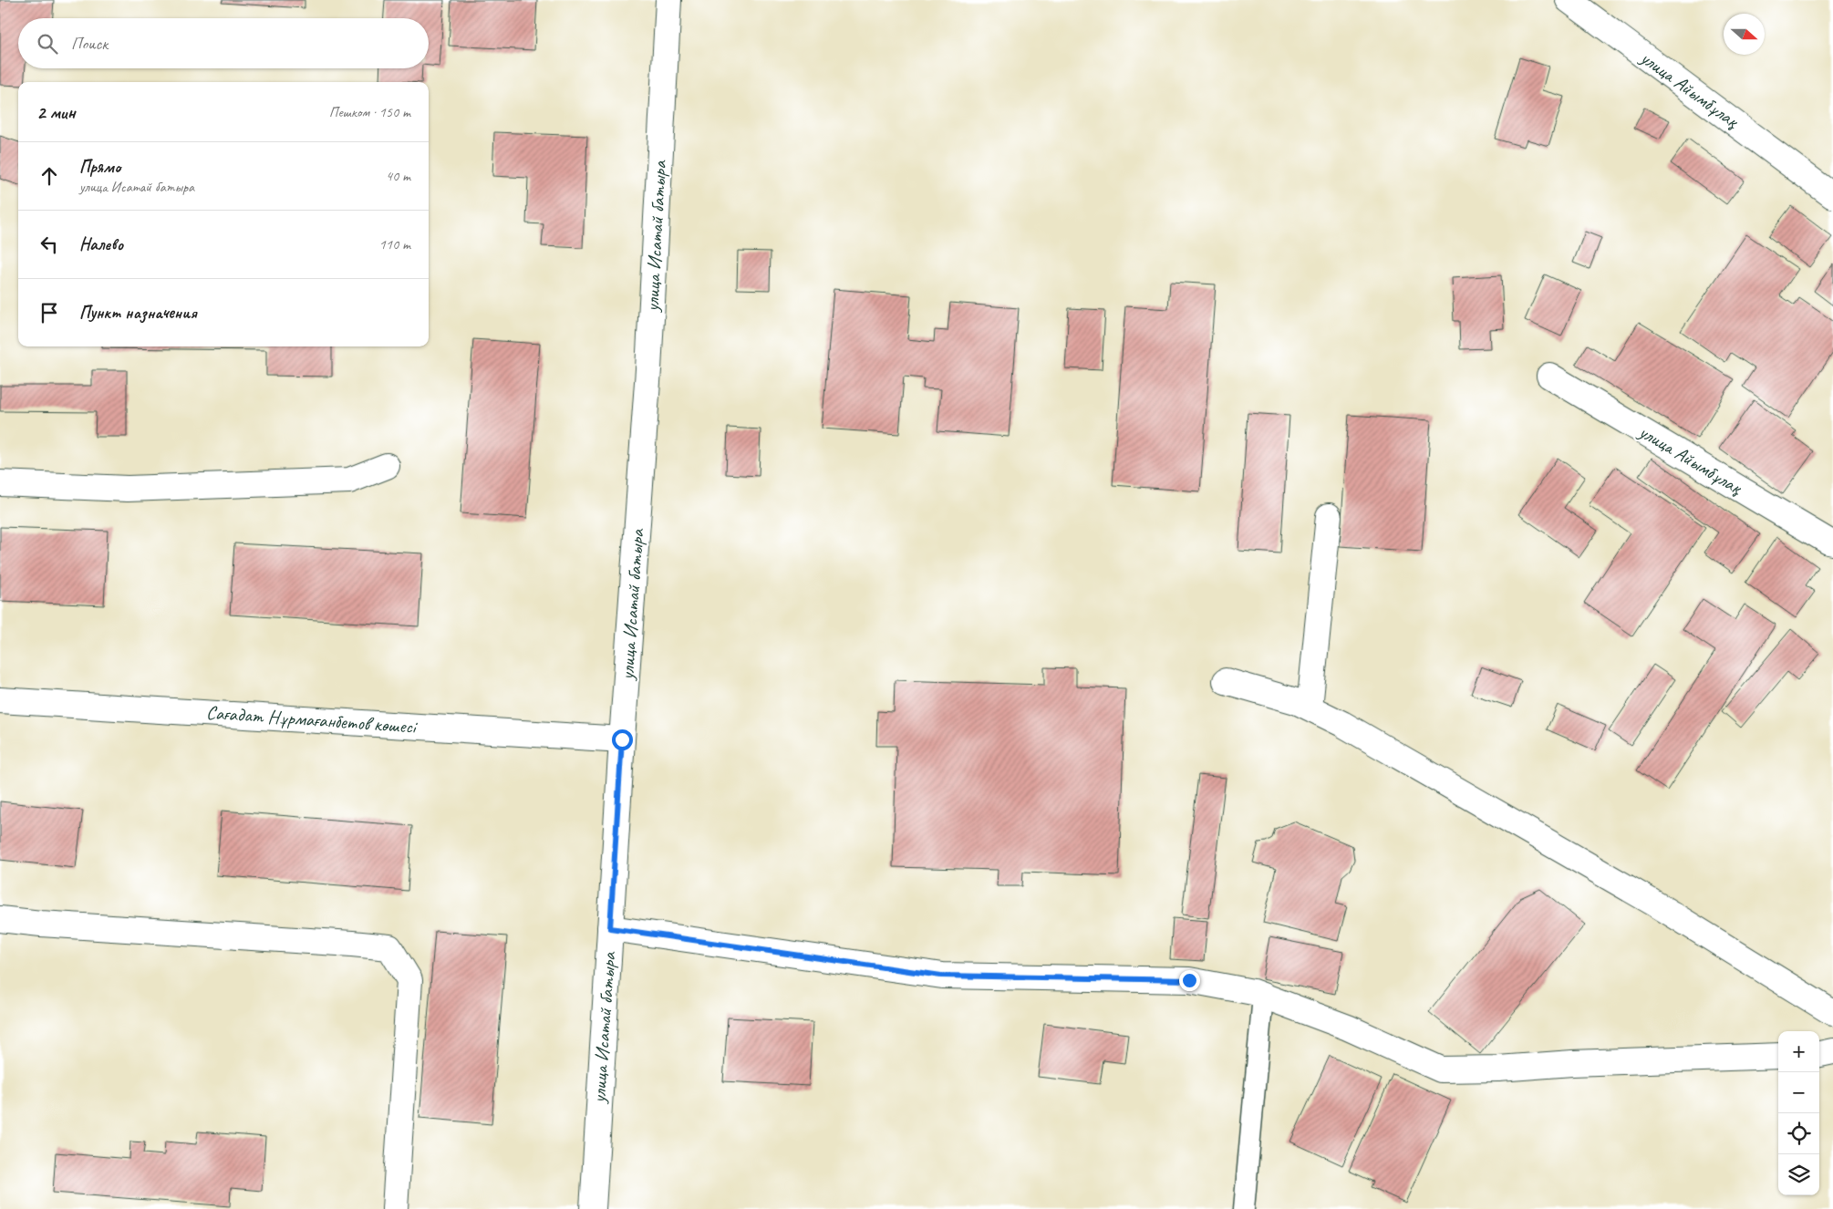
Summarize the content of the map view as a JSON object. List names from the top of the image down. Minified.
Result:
{"streets":{"street":["улица Айымбұлақ","улица Исатай батыра","Сағадат Нұрмағанбетов көшесі"]},"crossings":[["улица Исатай батыра","Сағадат Нұрмағанбетов көшесі"]],"north":"right","page":{"search":"Поиск","heading":["2 мин","Пешком · 150 m"],"list":[["Прямо","улица Исатай батыра","40 m"],["Налево","110 m"],"Пункт назначения"],"map_buttons":["+","−"]}}
